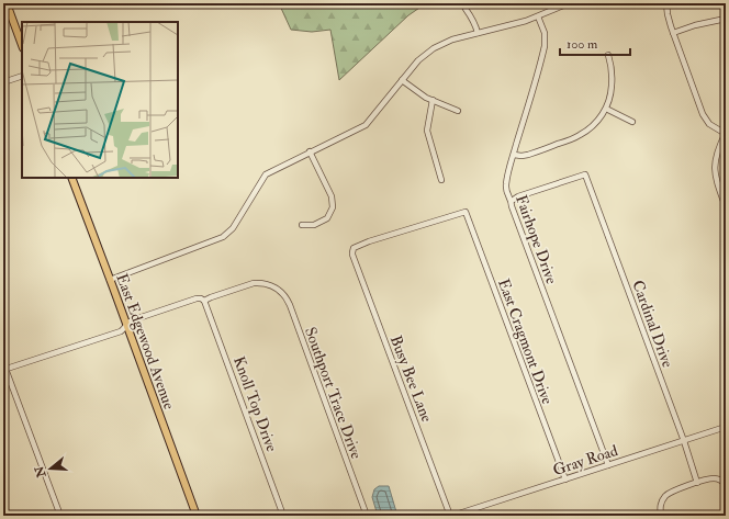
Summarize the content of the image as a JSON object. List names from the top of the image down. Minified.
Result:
{"streets":{"main road":["East Edgewood Avenue"],"street":["Fairhope Drive","Cardinal Drive","East Cragmont Drive","Busy Bee Lane","Southport Trace Drive","Knoll Top Drive","Gray Road"]},"crossings":[["Fairhope Drive","Cardinal Drive"],["Fairhope Drive","Gray Road"],["Cardinal Drive","Gray Road"],["East Cragmont Drive","Busy Bee Lane"],["East Cragmont Drive","Gray Road"],["Busy Bee Lane","Gray Road"],["Southport Trace Drive","Knoll Top Drive"]],"scale_bar":"100 m","north":"left"}
